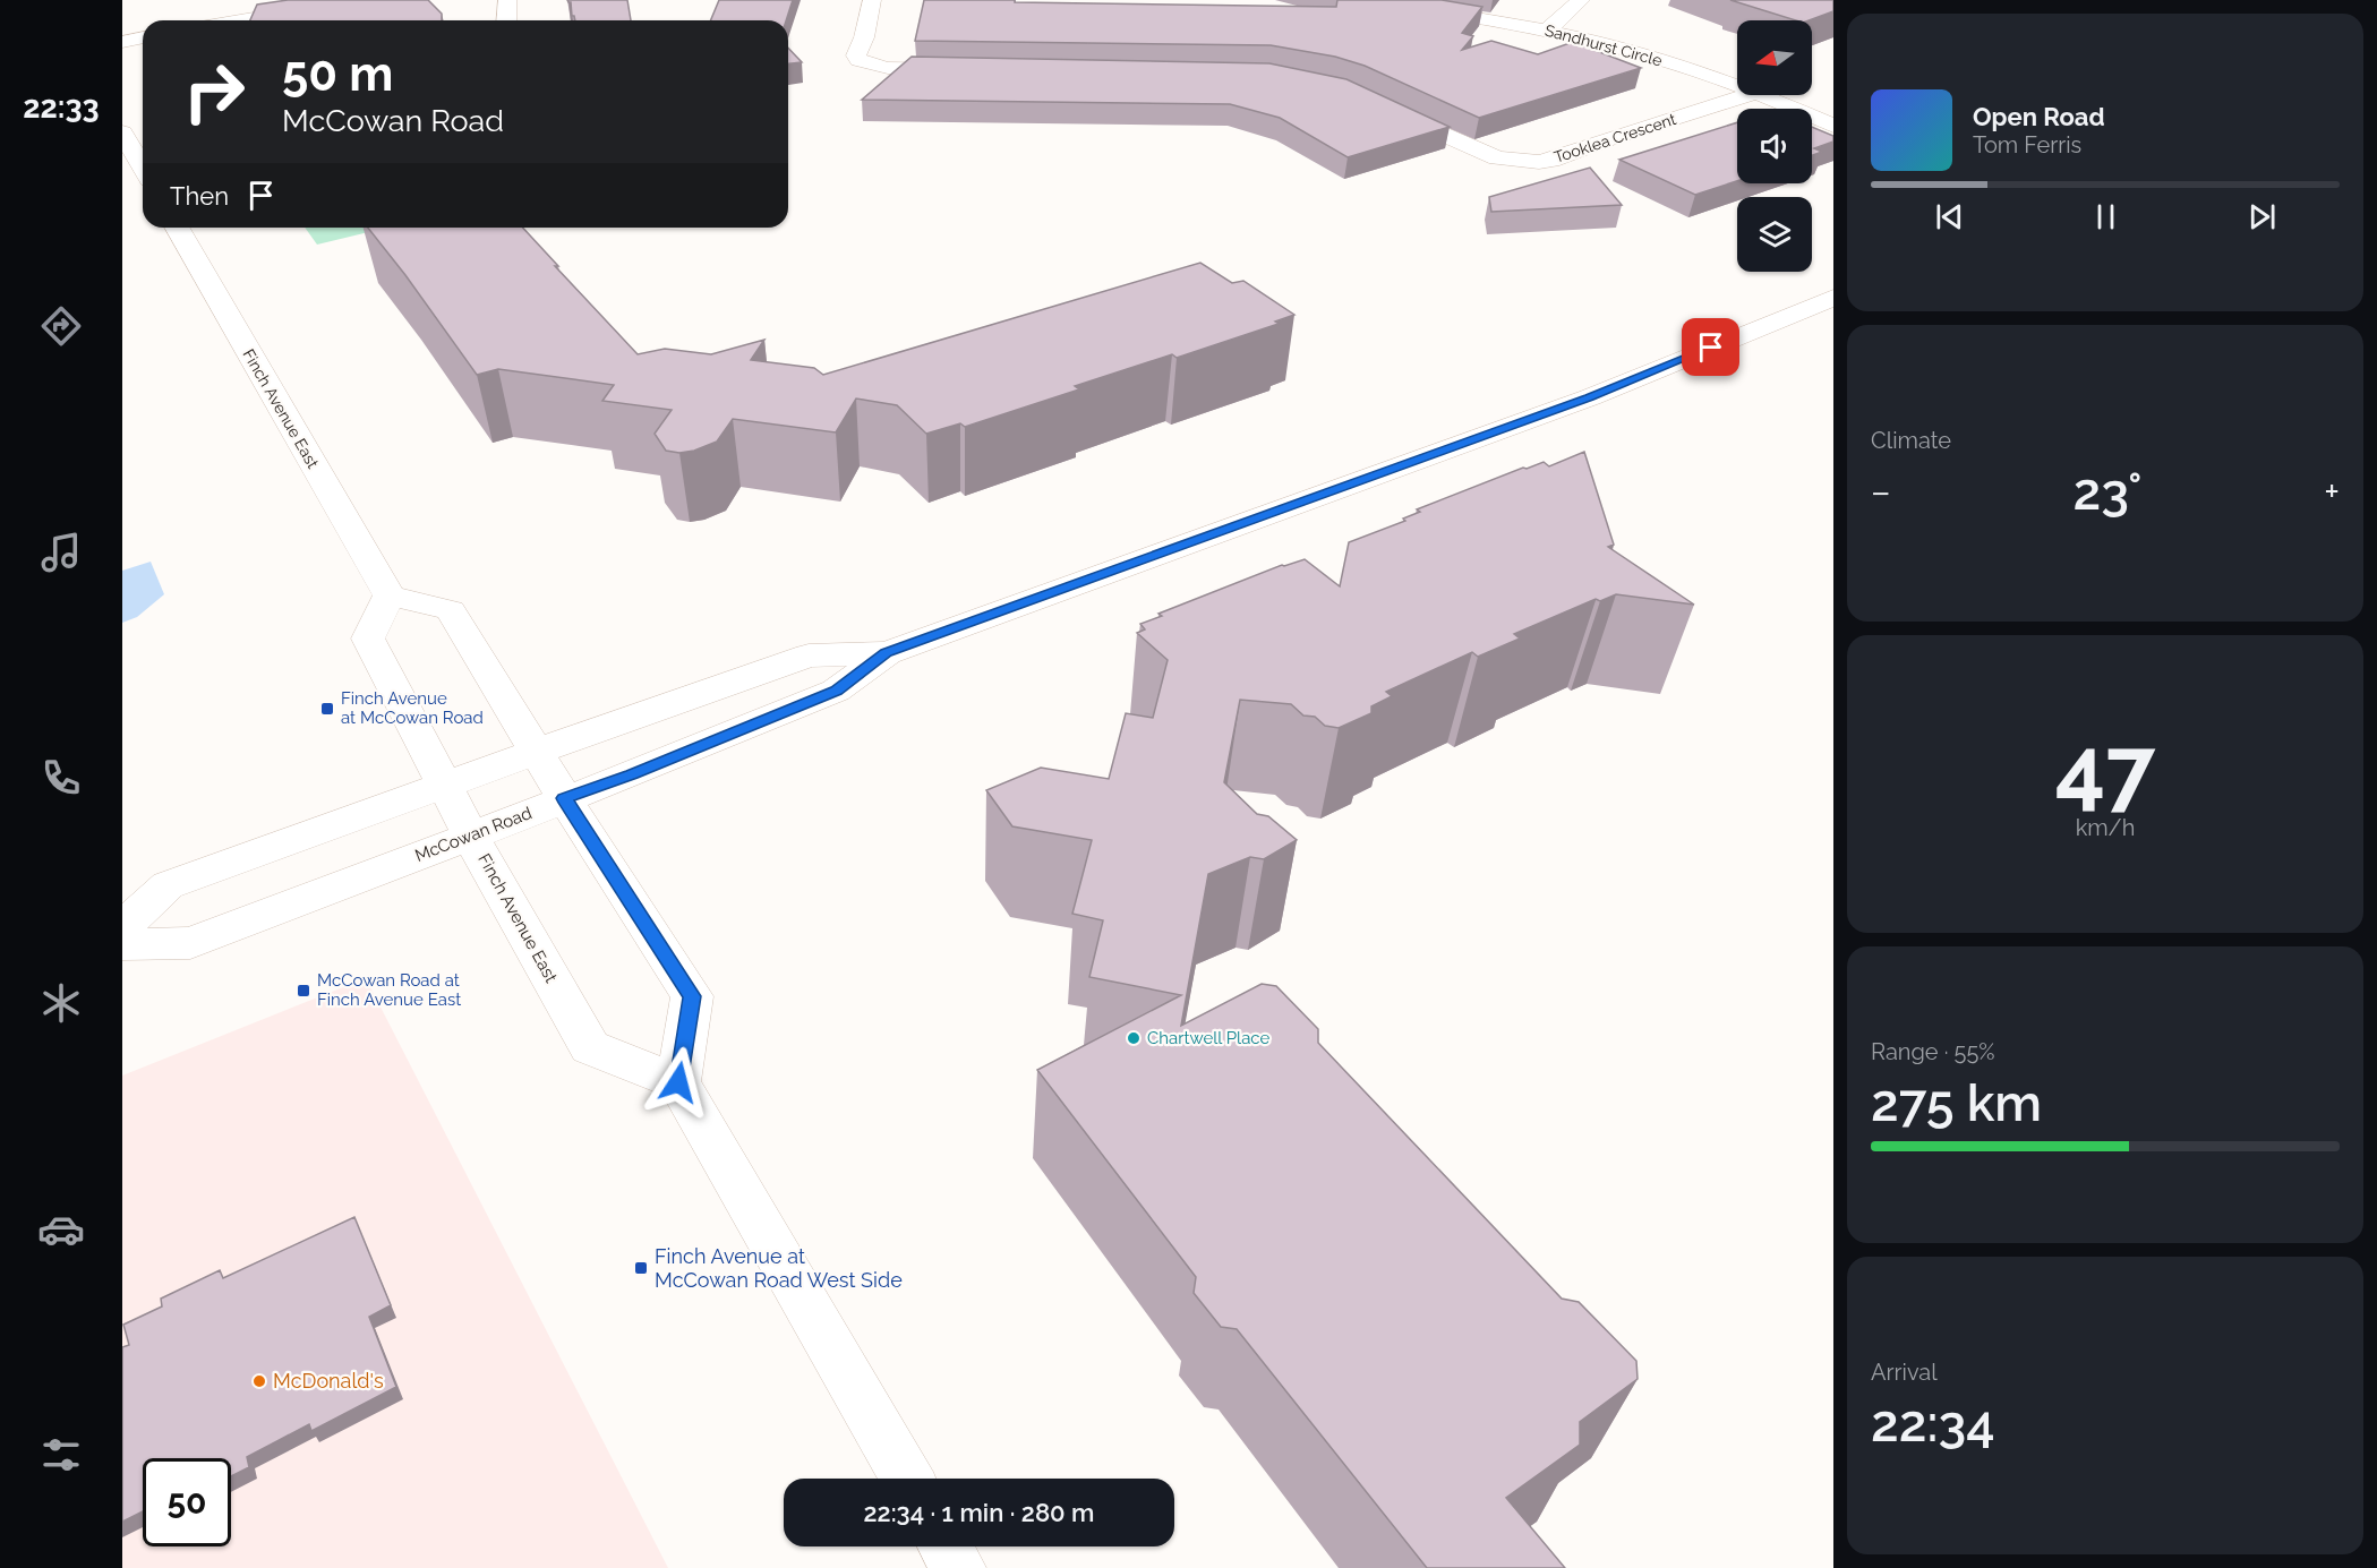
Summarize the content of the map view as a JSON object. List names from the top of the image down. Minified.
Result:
{"streets":{"main road":["Sandhurst Circle","Tooklea Crescent","Finch Avenue East","McCowan Road"]},"crossings":[["Finch Avenue East","McCowan Road"]],"places":{"transit":["Finch Avenue at McCowan Road","McCowan Road at Finch Avenue East","Finch Avenue at McCowan Road West Side"],"other":["Chartwell Place","McDonald's"]},"north":"left","page":{"tabs":"22:33","turn":["50 m","McCowan Road"],"song":["Open Road","Tom Ferris"],"then":"Then","tile":["Climate",["47","km/h"],["Range · 55%","275 km"],["Arrival","22:34"]],"heat":["−","23°","+"],"limit":"50","trip":"22:34 · 1 min · 280 m"}}
